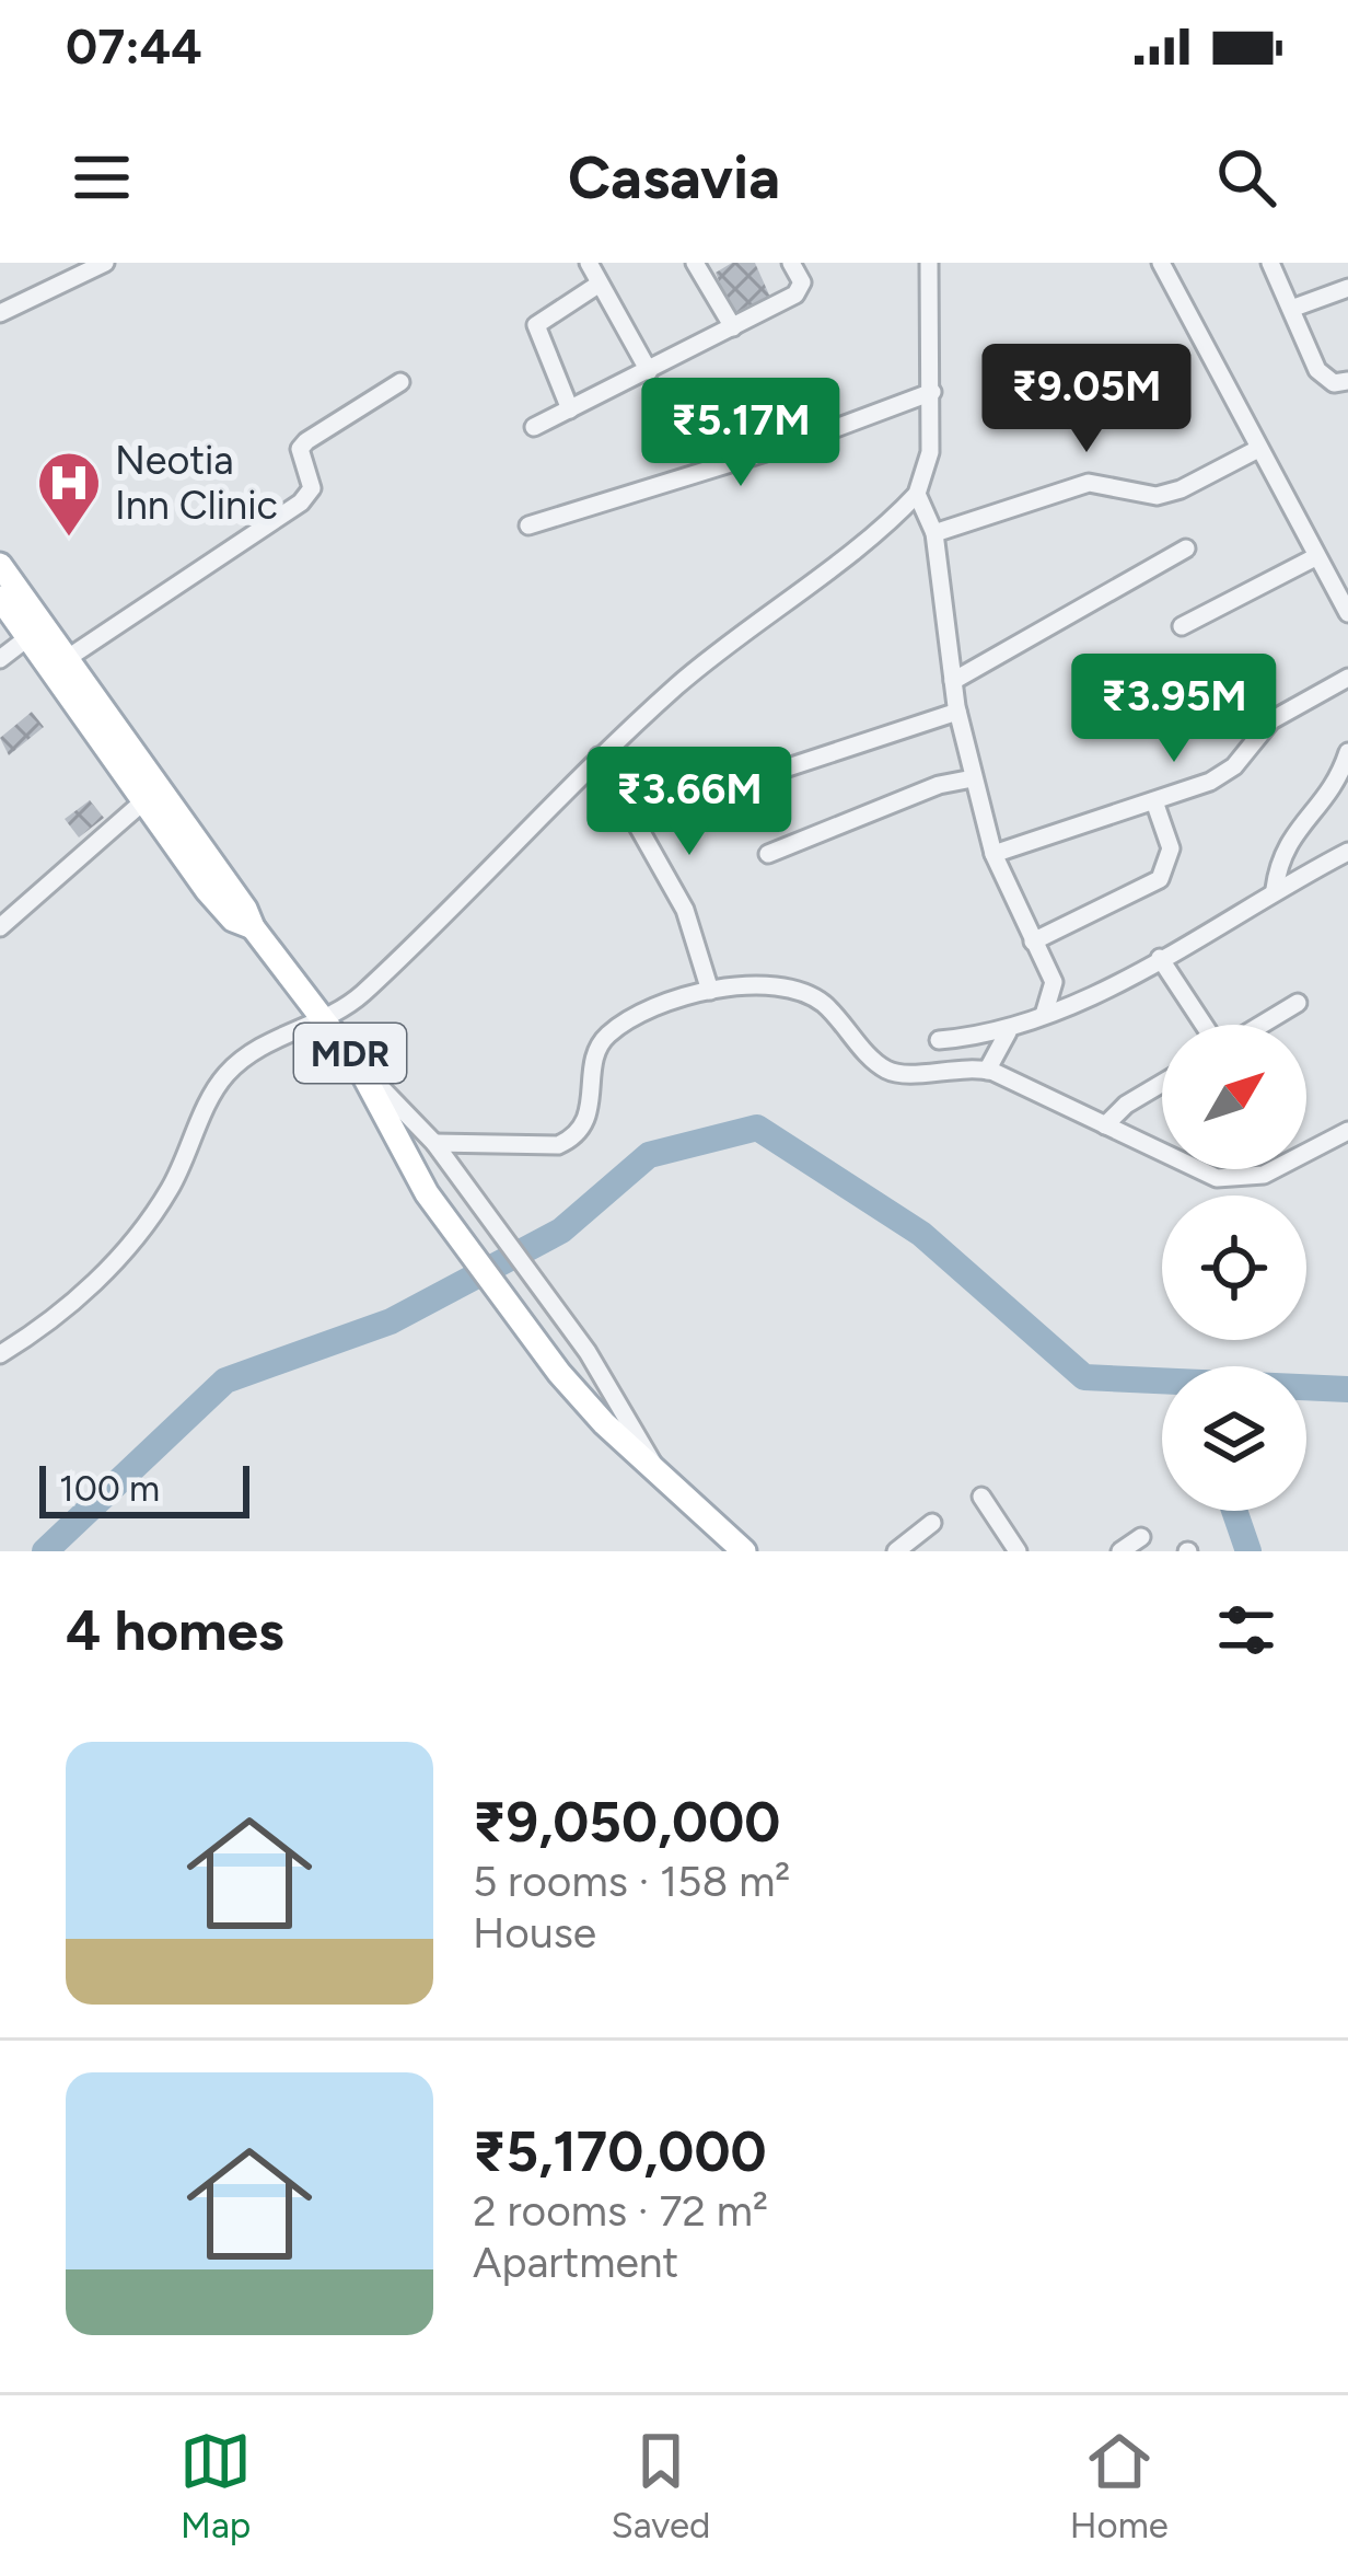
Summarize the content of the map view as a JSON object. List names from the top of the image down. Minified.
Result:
{"streets":{"main road":["MDR"]},"places":{"hospital":["Neotia Inn Clinic"]},"scale_bar":"100 m","north":"top right","page":{"status":"07:44","header":"Casavia","price":["₹9.05M","₹5.17M","₹3.95M","₹3.66M"],"scale":"100 m","heading":"4 homes","list":[{"name":"₹9,050,000","note":"5 rooms · 158 m² · House"},{"name":"₹5,170,000","note":"2 rooms · 72 m² · Apartment"}],"tabs":["Map","Saved","Home"]}}
